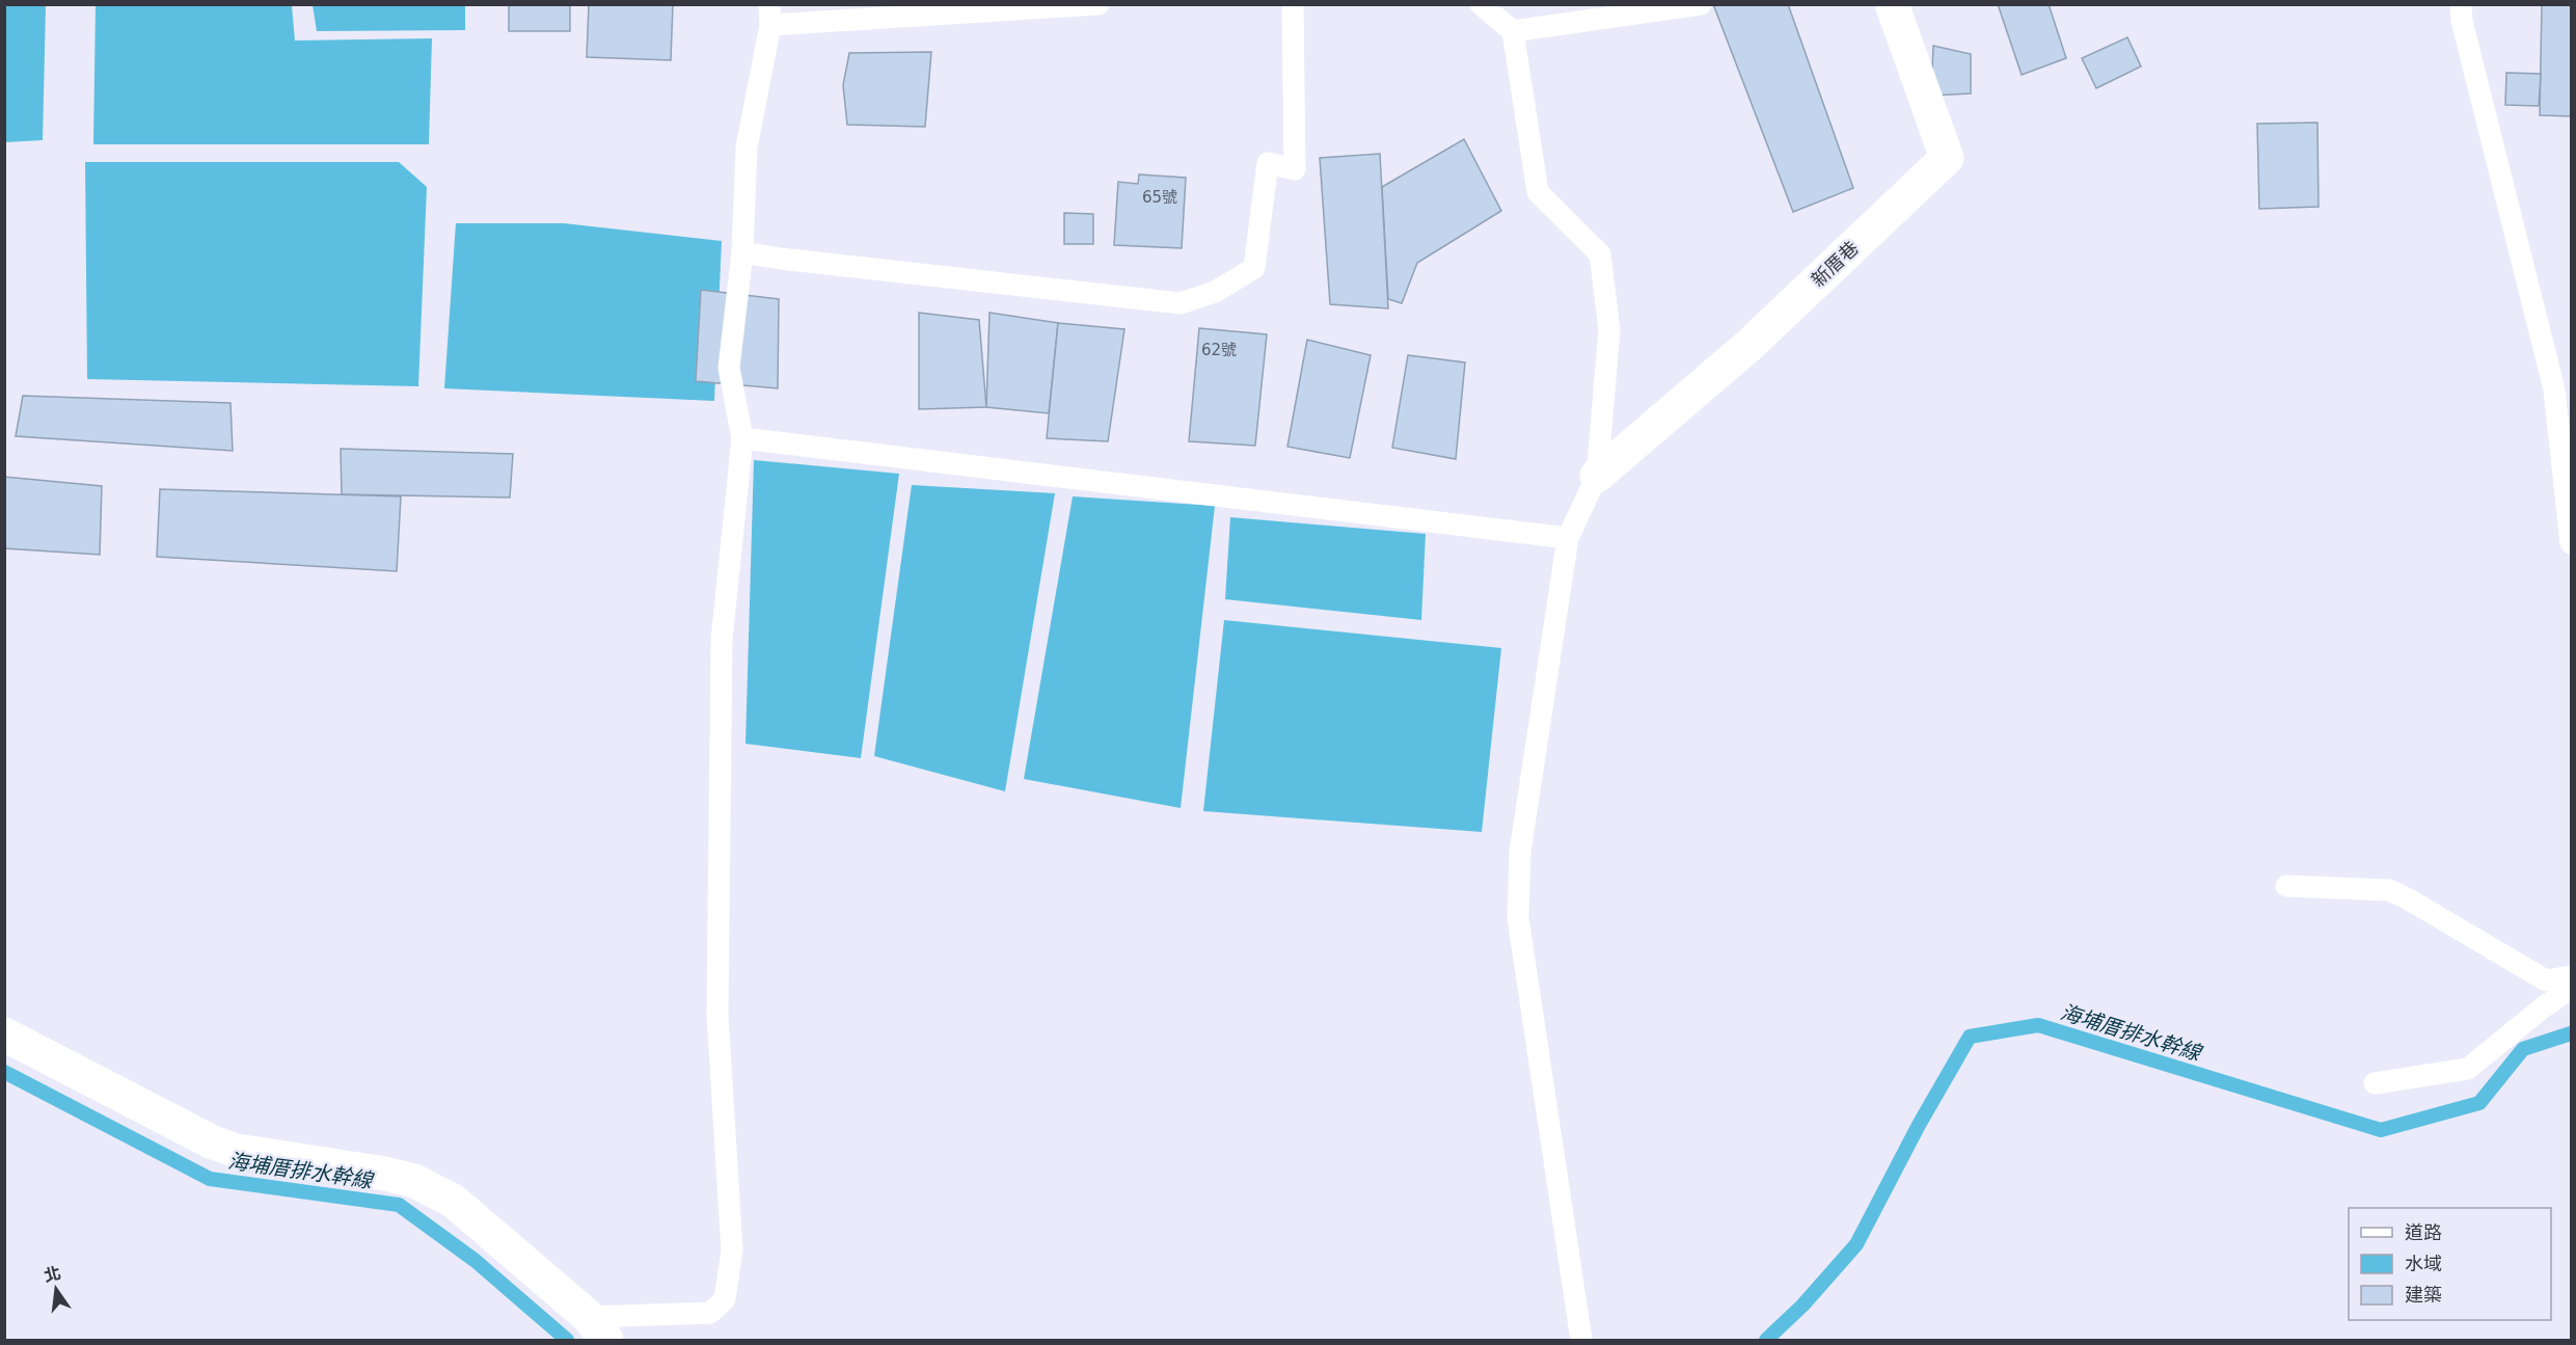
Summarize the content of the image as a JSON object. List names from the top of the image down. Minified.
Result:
{"streets":{"street":["新厝巷"]},"water":["海埔厝排水幹線"],"house_numbers":["65號","62號"],"legend":["道路","水域","建築"],"north":"top"}
